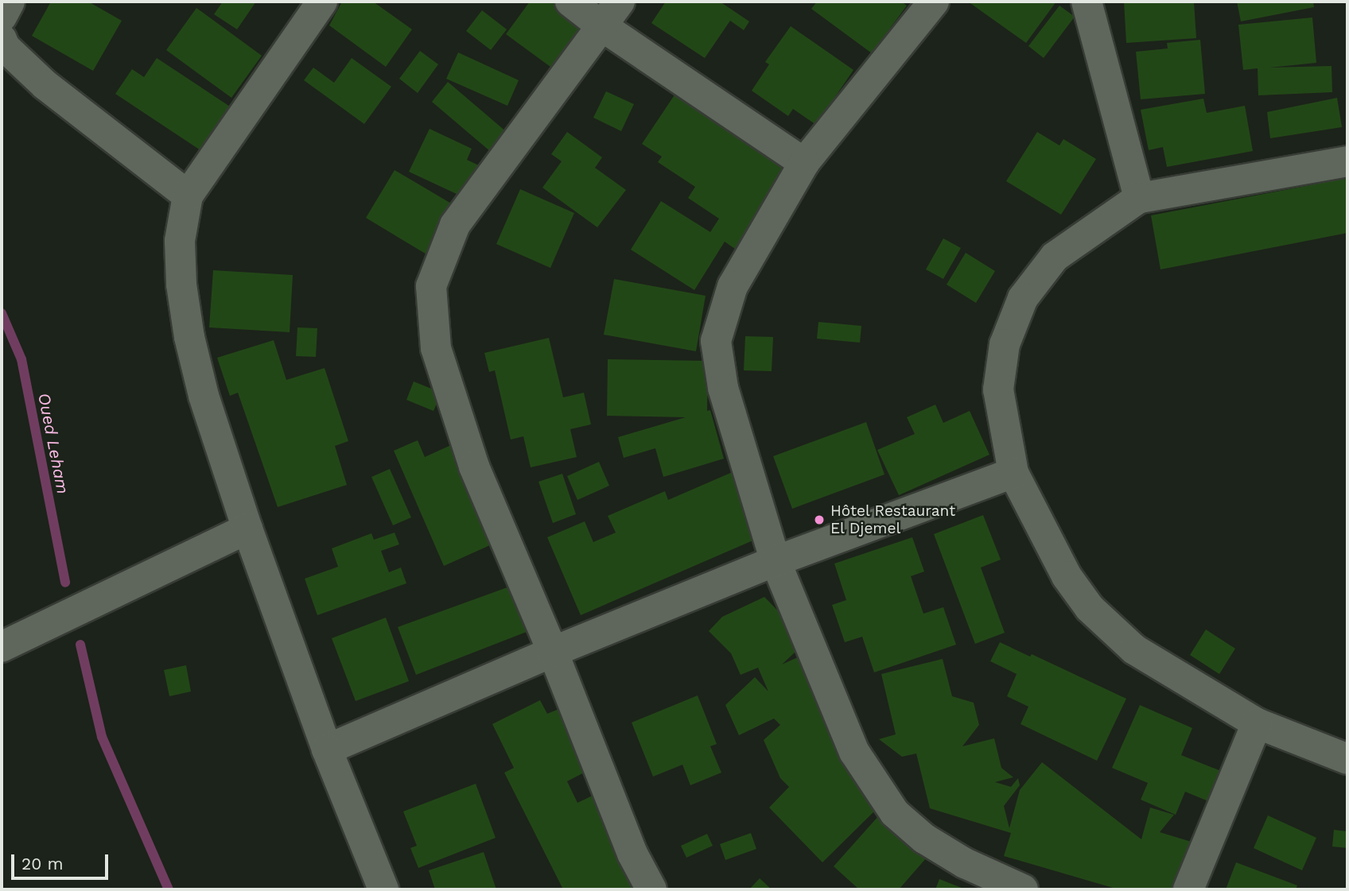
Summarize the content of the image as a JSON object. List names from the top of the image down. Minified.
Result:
{"water":["Oued Leham"],"places":["Hôtel Restaurant El Djemel"],"scale_bar":"20 m"}
